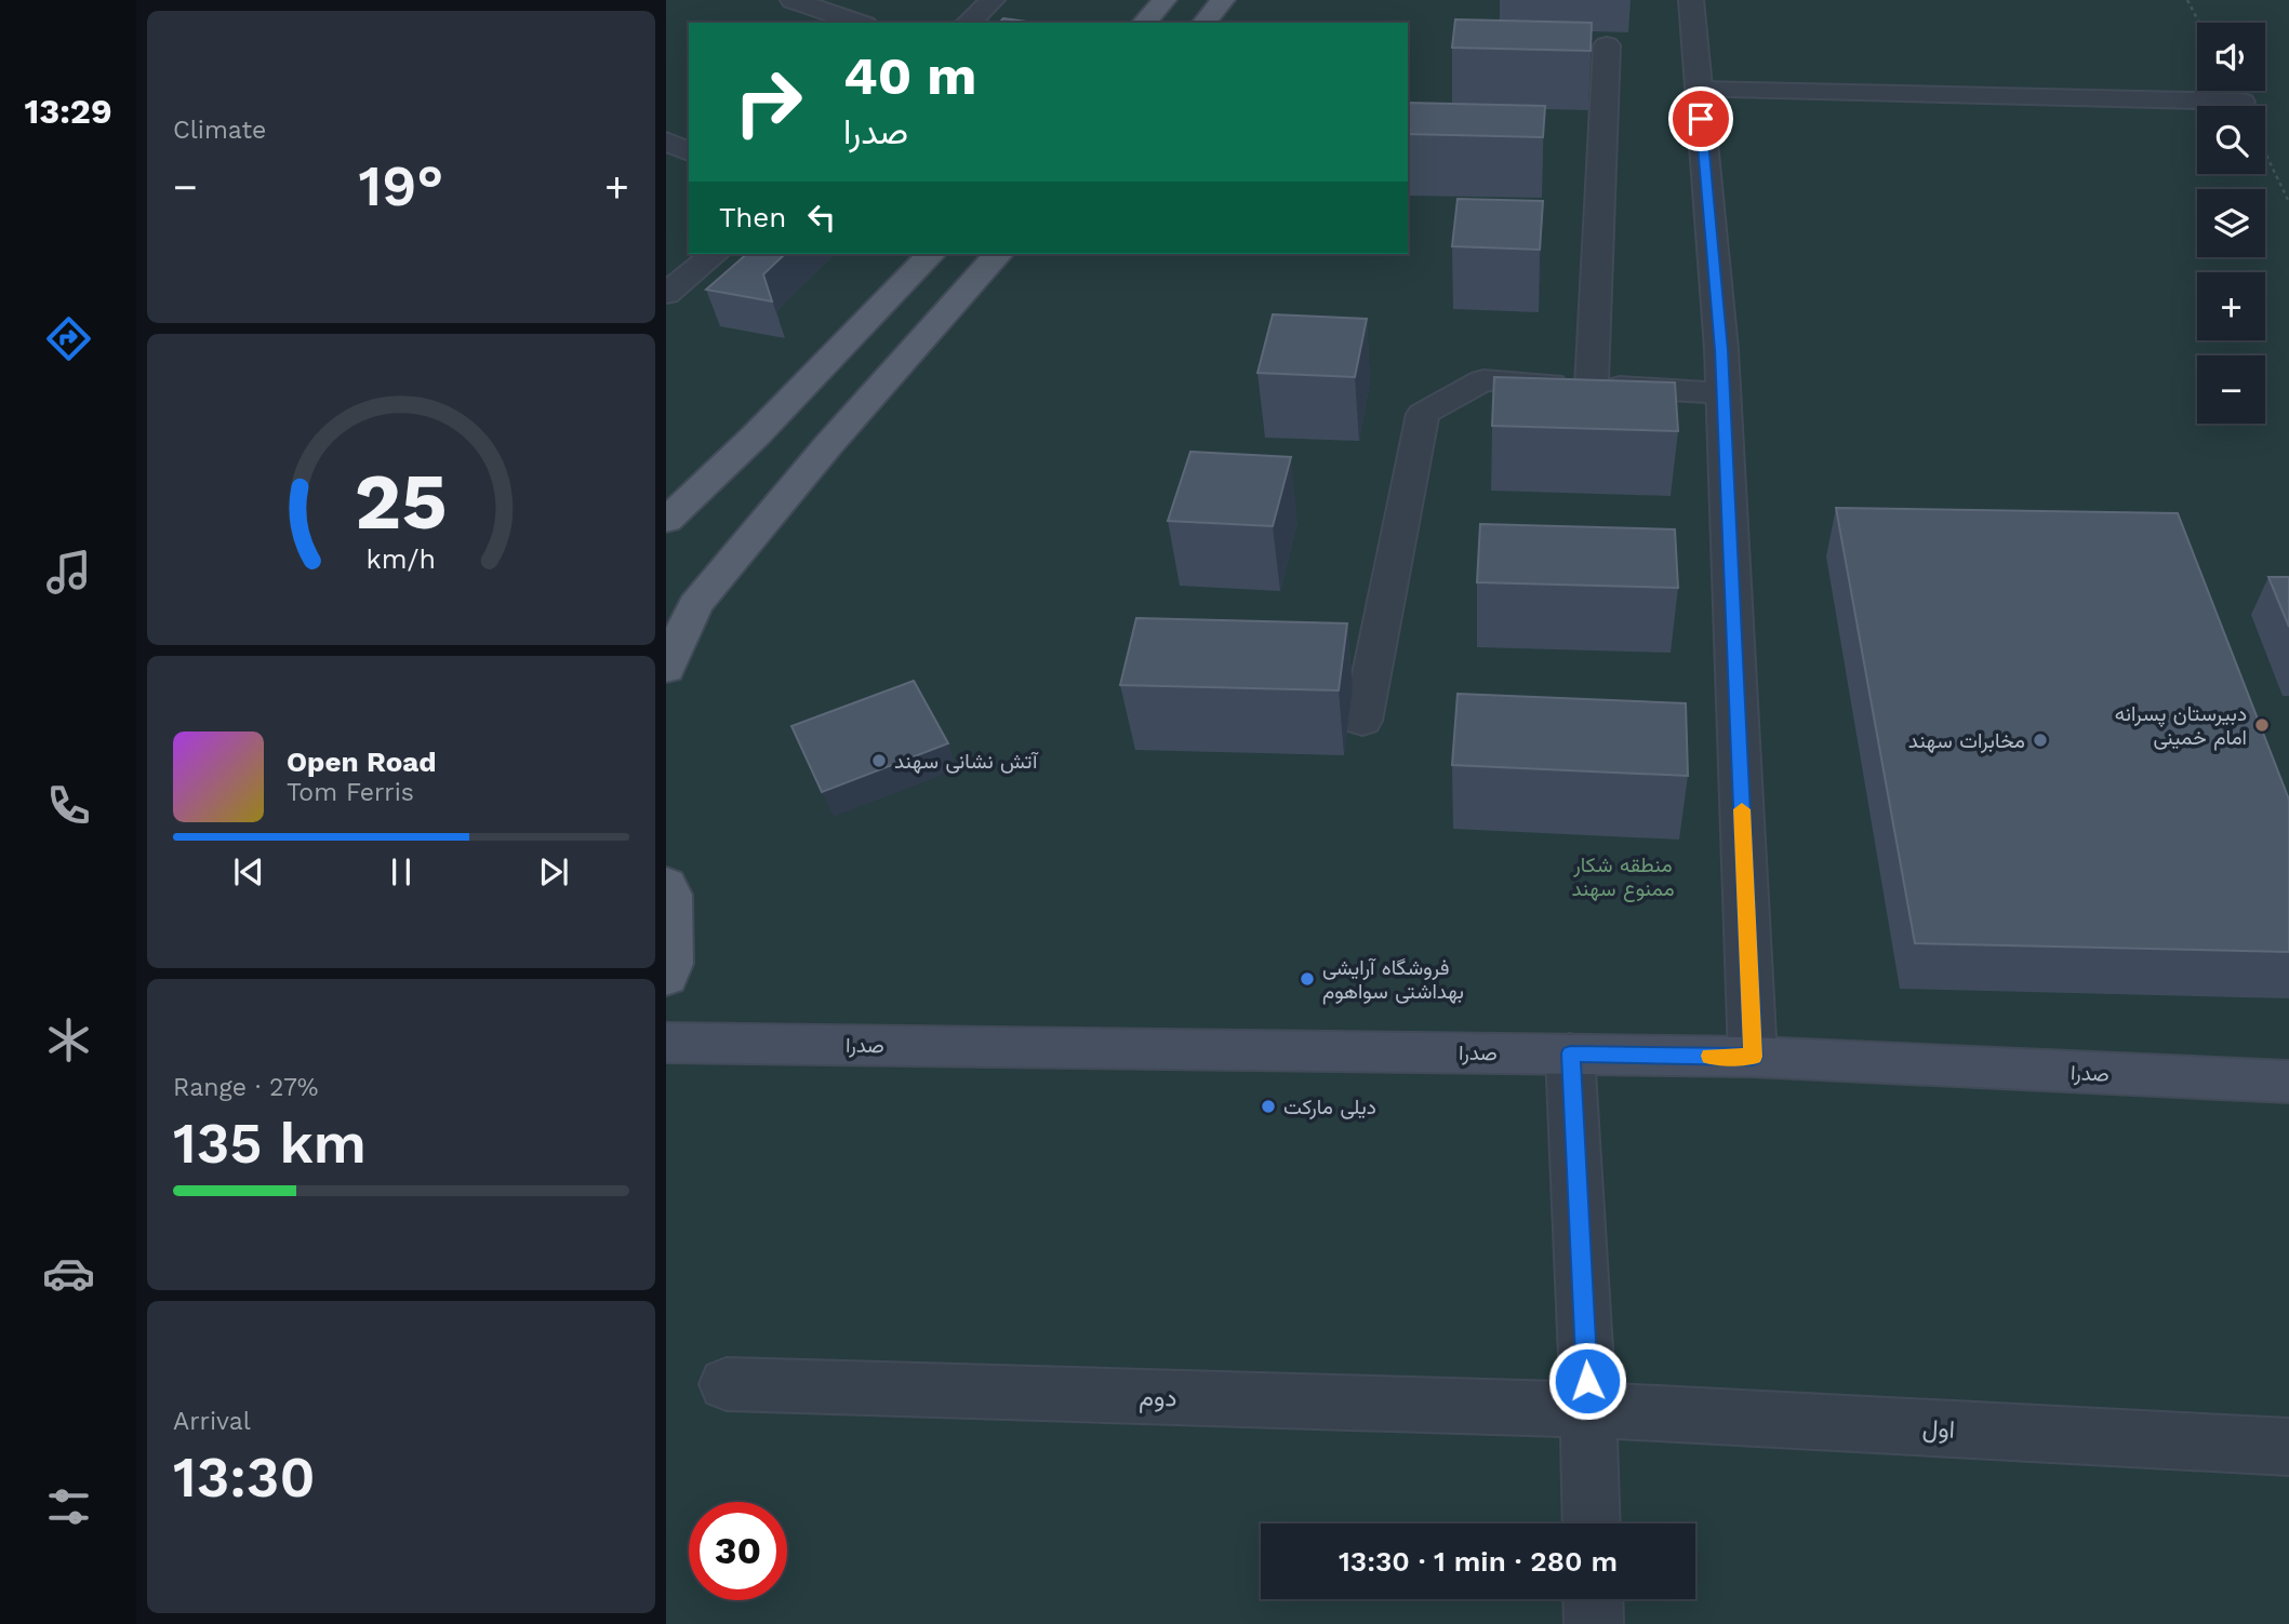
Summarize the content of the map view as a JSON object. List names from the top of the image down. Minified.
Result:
{"streets":{"main road":["صدرا"],"street":["دوم","اول"]},"crossings":[["دوم","اول"]],"parks":["منطقه شکار ممنوع سهند"],"places":["دبیرستان پسرانه امام خمینی","مخابرات سهند","آتش نشانی سهند","فروشگاه آرایشی بهداشتی سواهوم","دیلی مارکت"],"page":{"tabs":"13:29","tile":["Climate",["Range · 27%","135 km"],["Arrival","13:30"]],"map_buttons":["+","−"],"turn":["40 m","صدرا"],"heat":["−","19°","+"],"then":"Then","song":["Open Road","Tom Ferris"],"limit":"30","trip":"13:30 · 1 min · 280 m","gauge":["25","km/h"]}}
